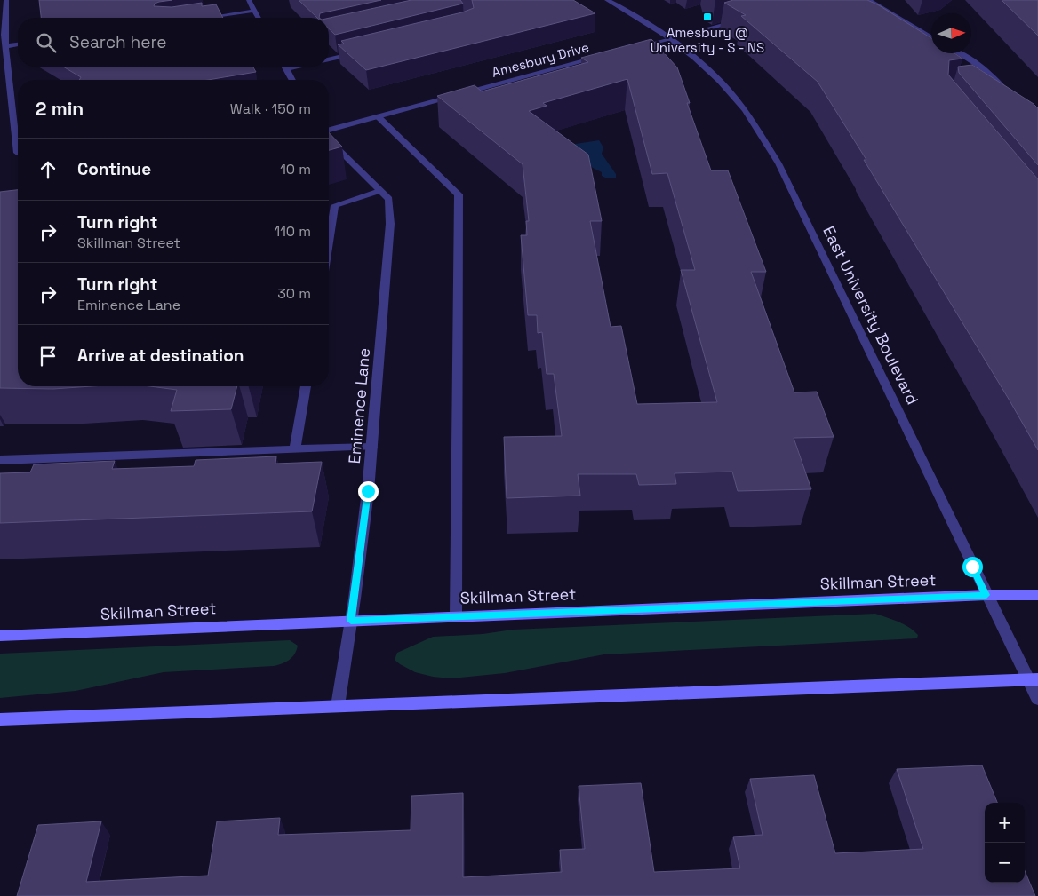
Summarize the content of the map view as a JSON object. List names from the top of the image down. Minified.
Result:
{"streets":{"main road":["Skillman Street"],"street":["Amesbury Drive","East University Boulevard","Eminence Lane"]},"crossings":[["East University Boulevard","Skillman Street"],["Eminence Lane","Skillman Street"]],"places":{"transit":["Amesbury @ University - S - NS"]},"north":"right","page":{"search":"Search here","heading":["2 min","Walk · 150 m"],"list":[["Continue","10 m"],["Turn right","Skillman Street","110 m"],["Turn right","Eminence Lane","30 m"],"Arrive at destination"],"map_buttons":["+","−"]}}
